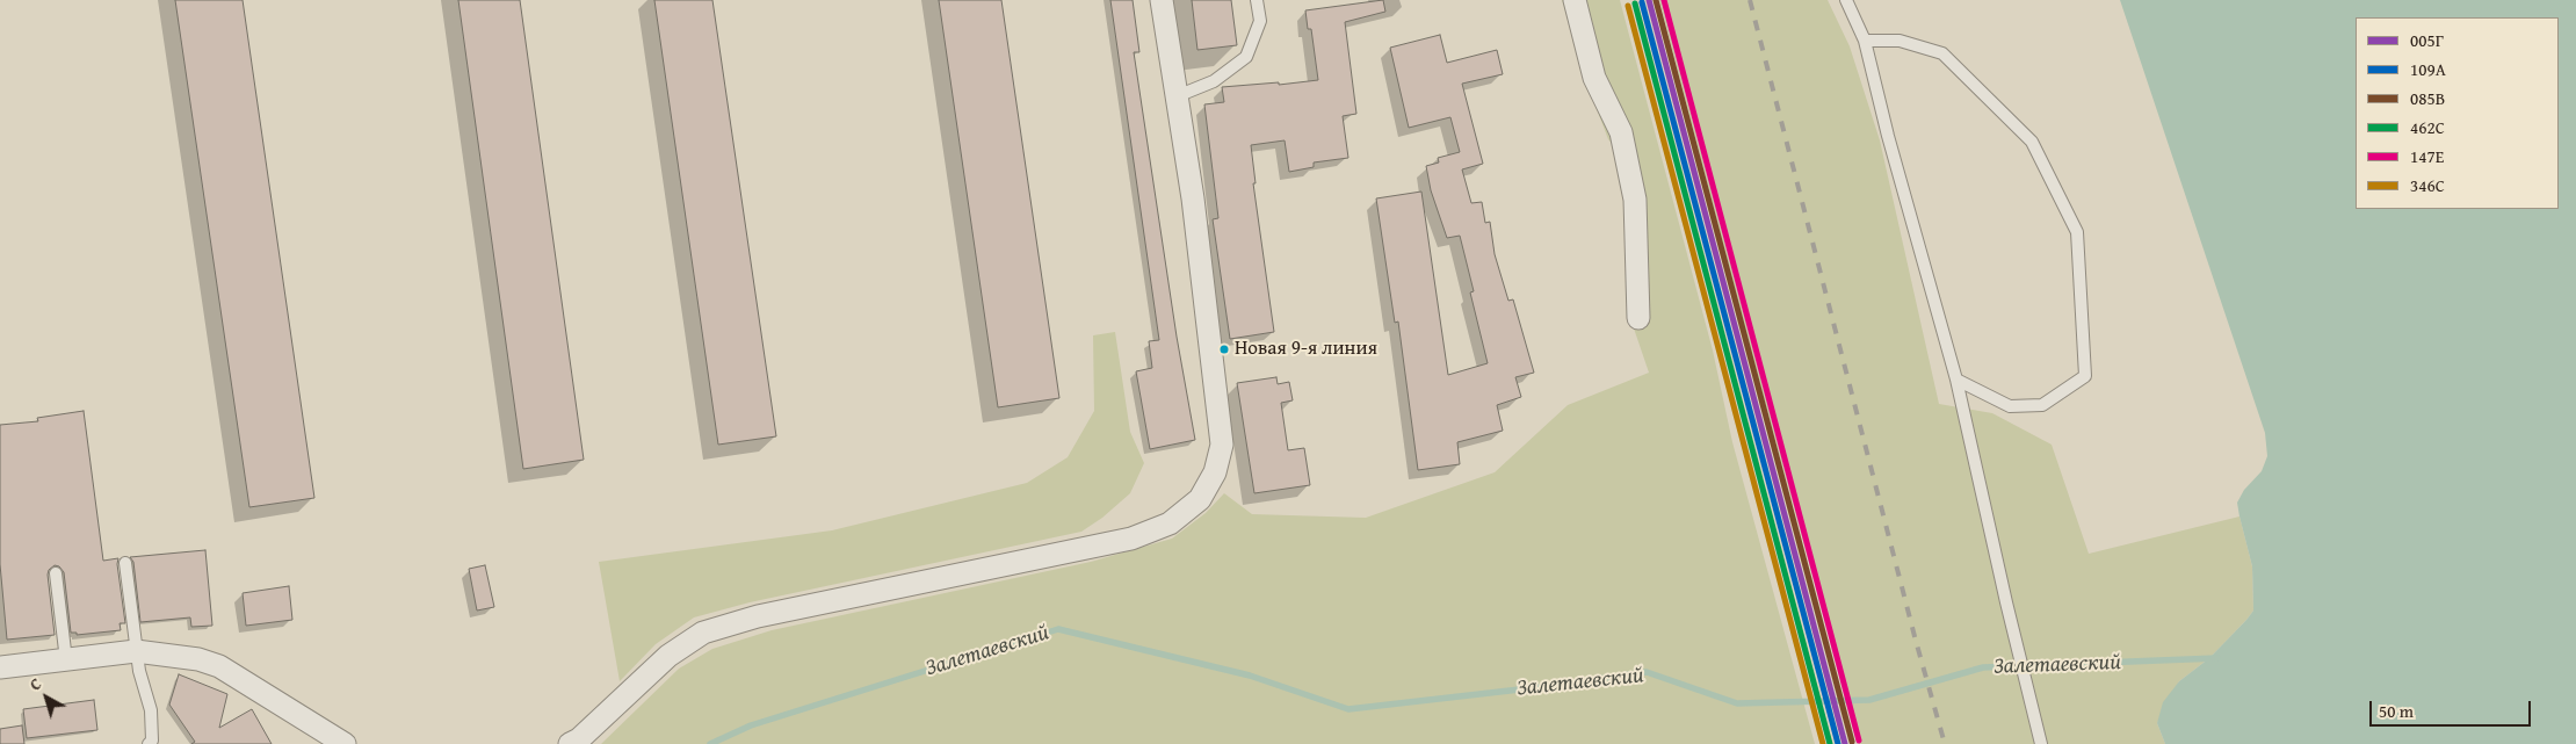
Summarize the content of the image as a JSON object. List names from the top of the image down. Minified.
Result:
{"water":["Залетаевский"],"places":["Новая 9-я линия"],"lines":["transit line 005Г","transit line 085В","transit line 147Е","transit line 109А","transit line 462С","transit line 346С"],"legend":["005Г","109А","085В","462С","147Е","346С"],"scale_bar":"50 m","north":"top left"}
